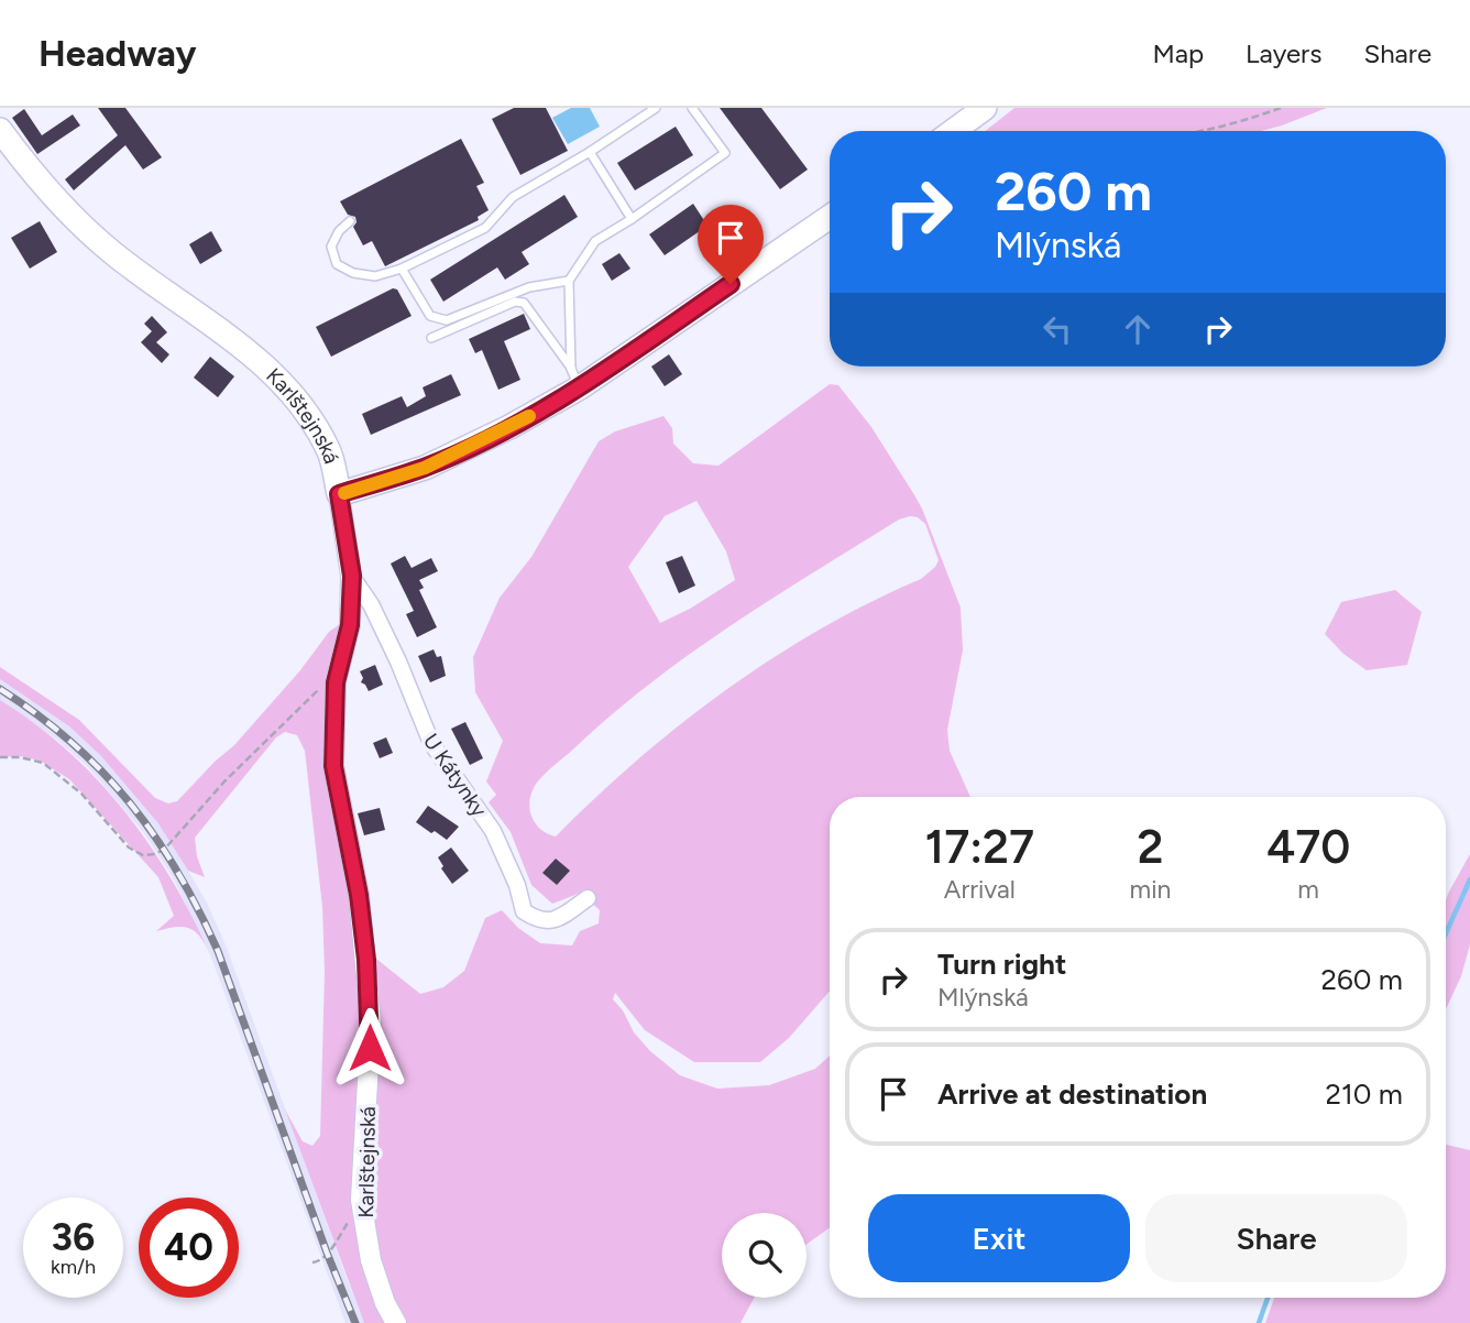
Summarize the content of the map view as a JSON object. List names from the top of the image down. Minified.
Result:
{"streets":{"main road":["Karlštejnská"],"street":["U Kátynky"]},"crossings":[["Karlštejnská","U Kátynky"]],"page":{"header":"Headway","nav":["Map","Layers","Share"],"turn":["260 m","Mlýnská"],"eta":["17:27","Arrival","2","min","470","m"],"list":[{"name":"Turn right","note":"Mlýnská","value":"260 m"},{"name":"Arrive at destination","value":"210 m"}],"buttons":["Exit","Share"],"speed":"36 km/h","limit":"40"}}
